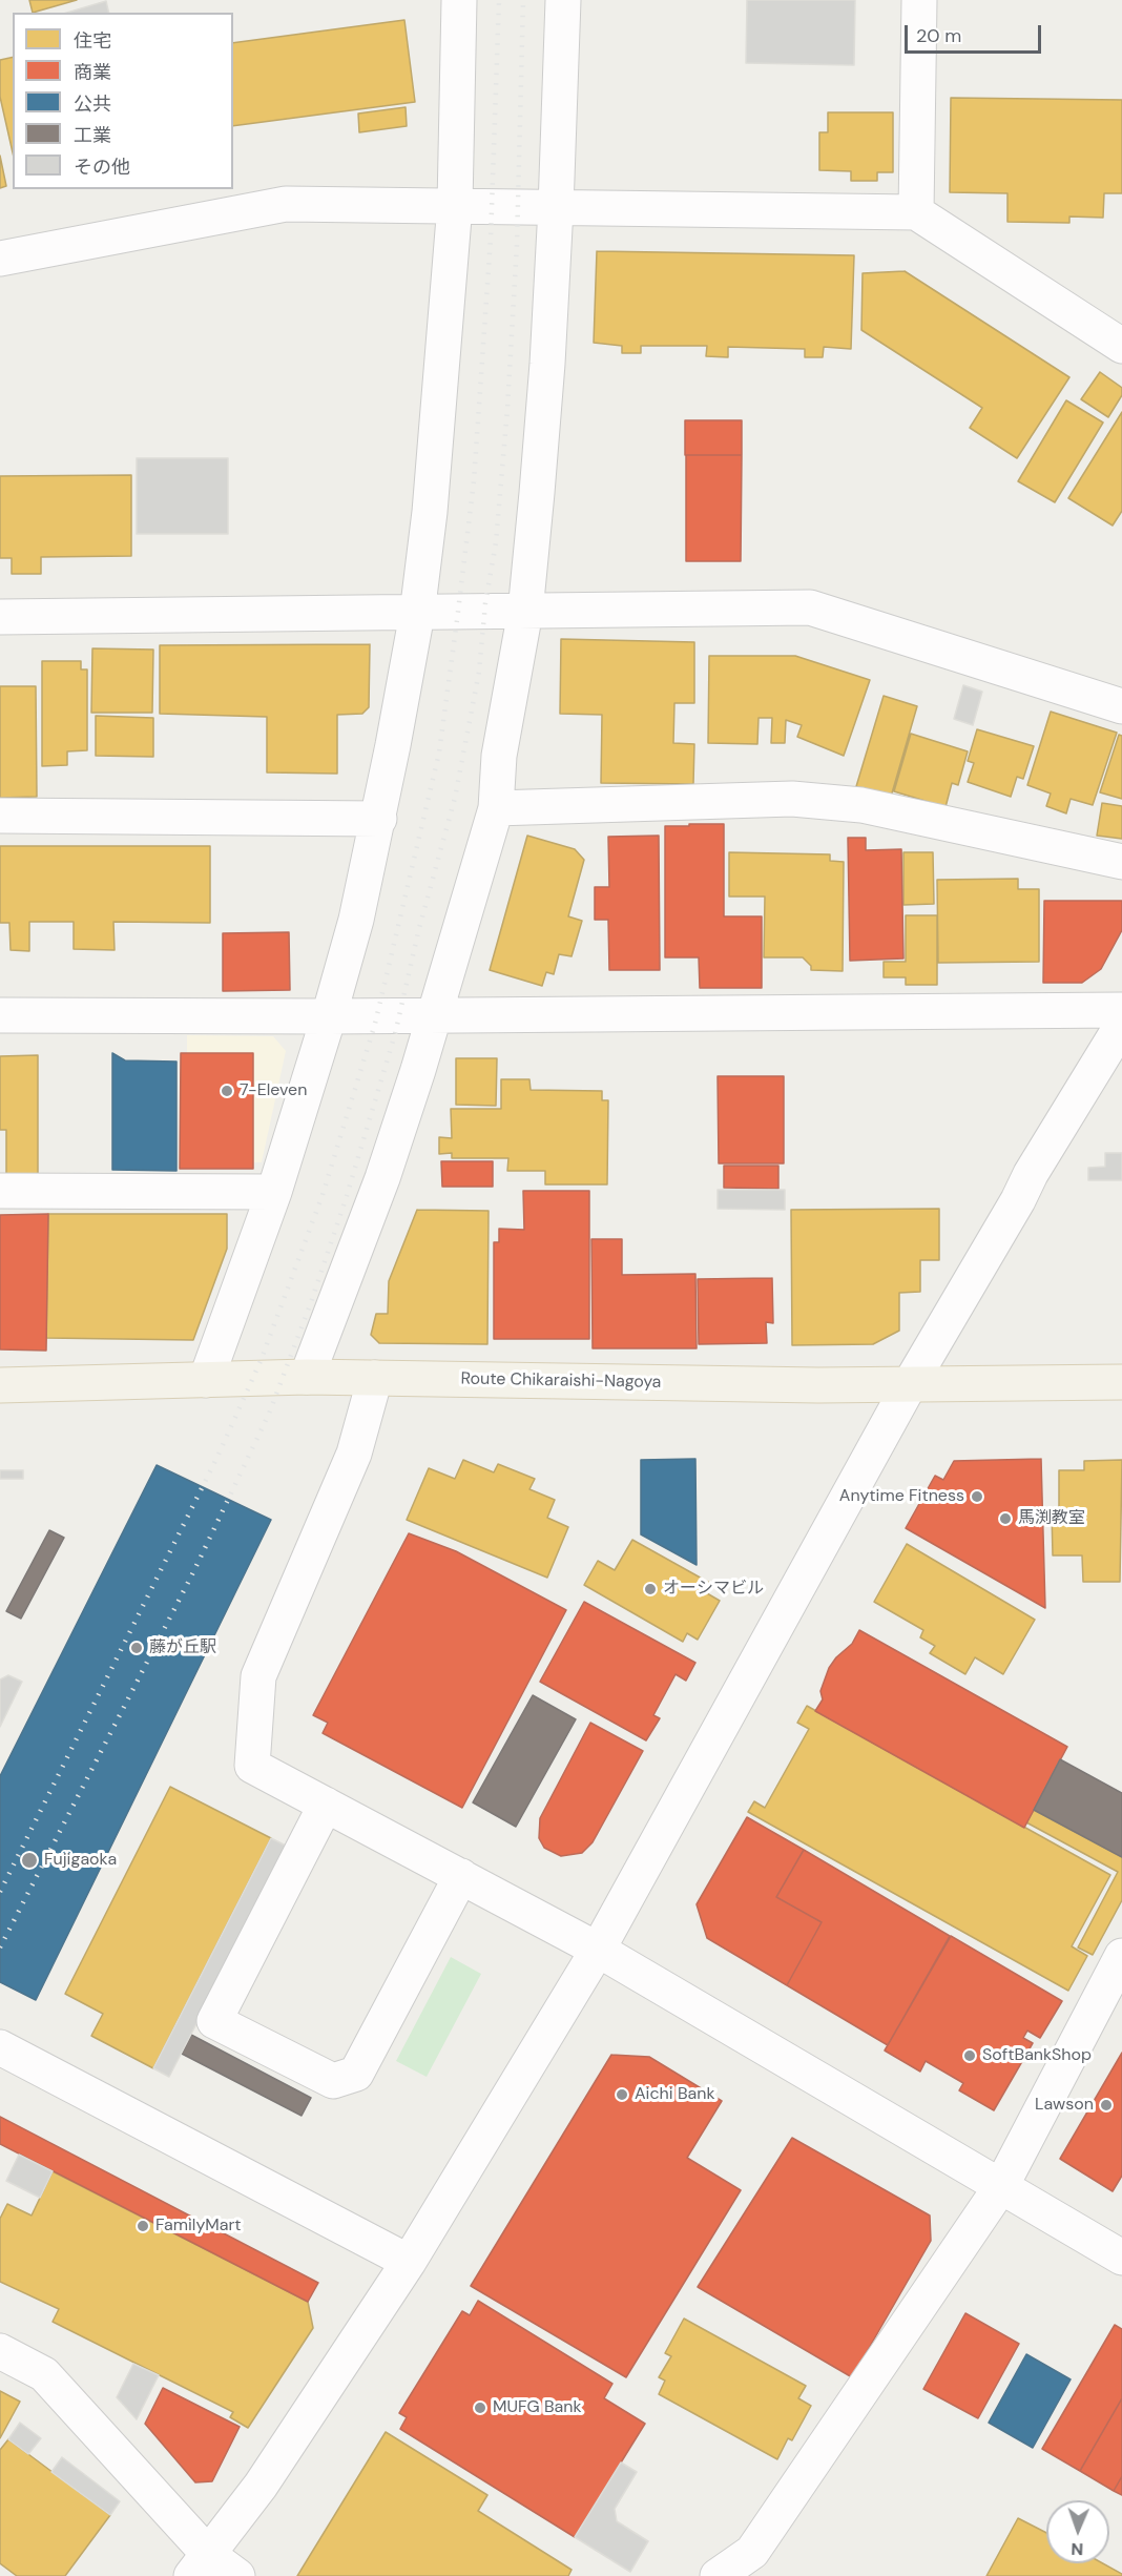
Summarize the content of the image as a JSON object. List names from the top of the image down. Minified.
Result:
{"streets":{"main road":["Route Chikaraishi-Nagoya"]},"places":["7-Eleven","Anytime Fitness","馬渕教室","オーシマビル","藤が丘駅","Fujigaoka","SoftBankShop","Aichi Bank","Lawson","FamilyMart","MUFG Bank"],"legend":["住宅","商業","公共","工業","その他"],"scale_bar":"20 m","north":"bottom"}
